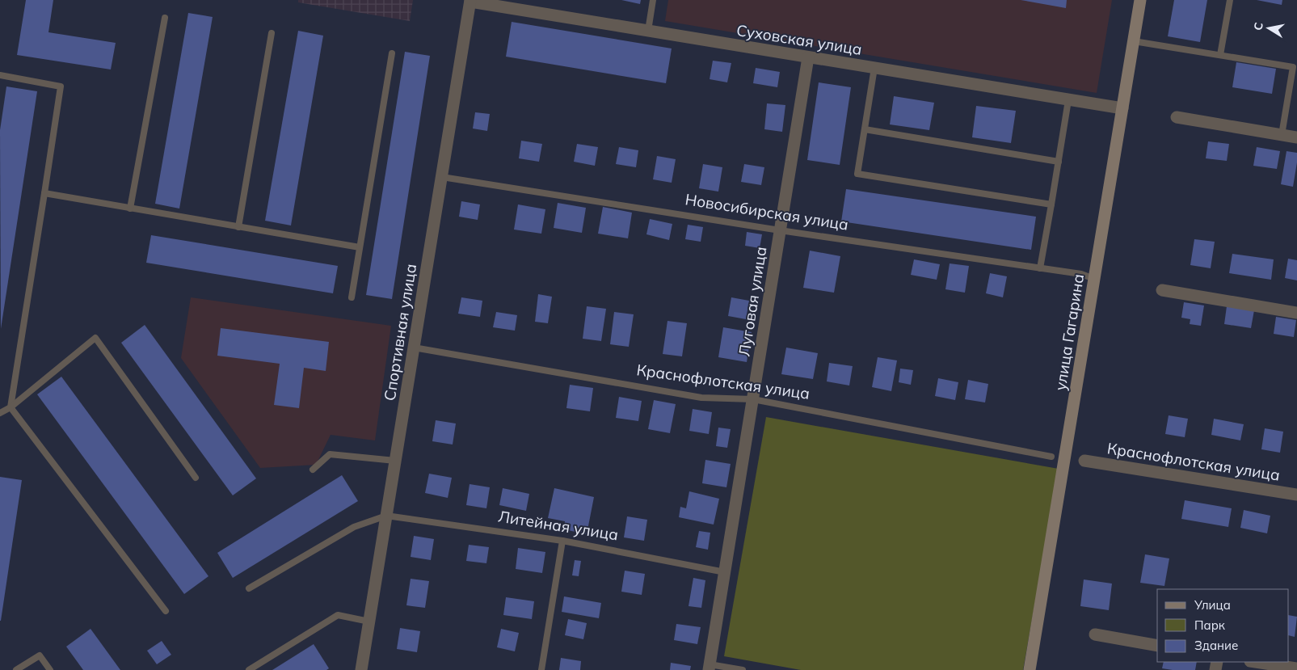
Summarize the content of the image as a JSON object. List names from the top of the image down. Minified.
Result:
{"streets":{"street":["Суховская улица","Луговая улица","Спортивная улица","улица Гагарина","Краснофлотская улица"],"lane":["Новосибирская улица","Литейная улица"]},"crossings":[["Суховская улица","Луговая улица"],["Суховская улица","Спортивная улица"],["Суховская улица","улица Гагарина"],["Новосибирская улица","Луговая улица"],["Новосибирская улица","Спортивная улица"],["Луговая улица","Краснофлотская улица"],["Луговая улица","Литейная улица"],["Спортивная улица","Краснофлотская улица"],["Спортивная улица","Литейная улица"]],"legend":["Улица","Парк","Здание"],"north":"left"}
